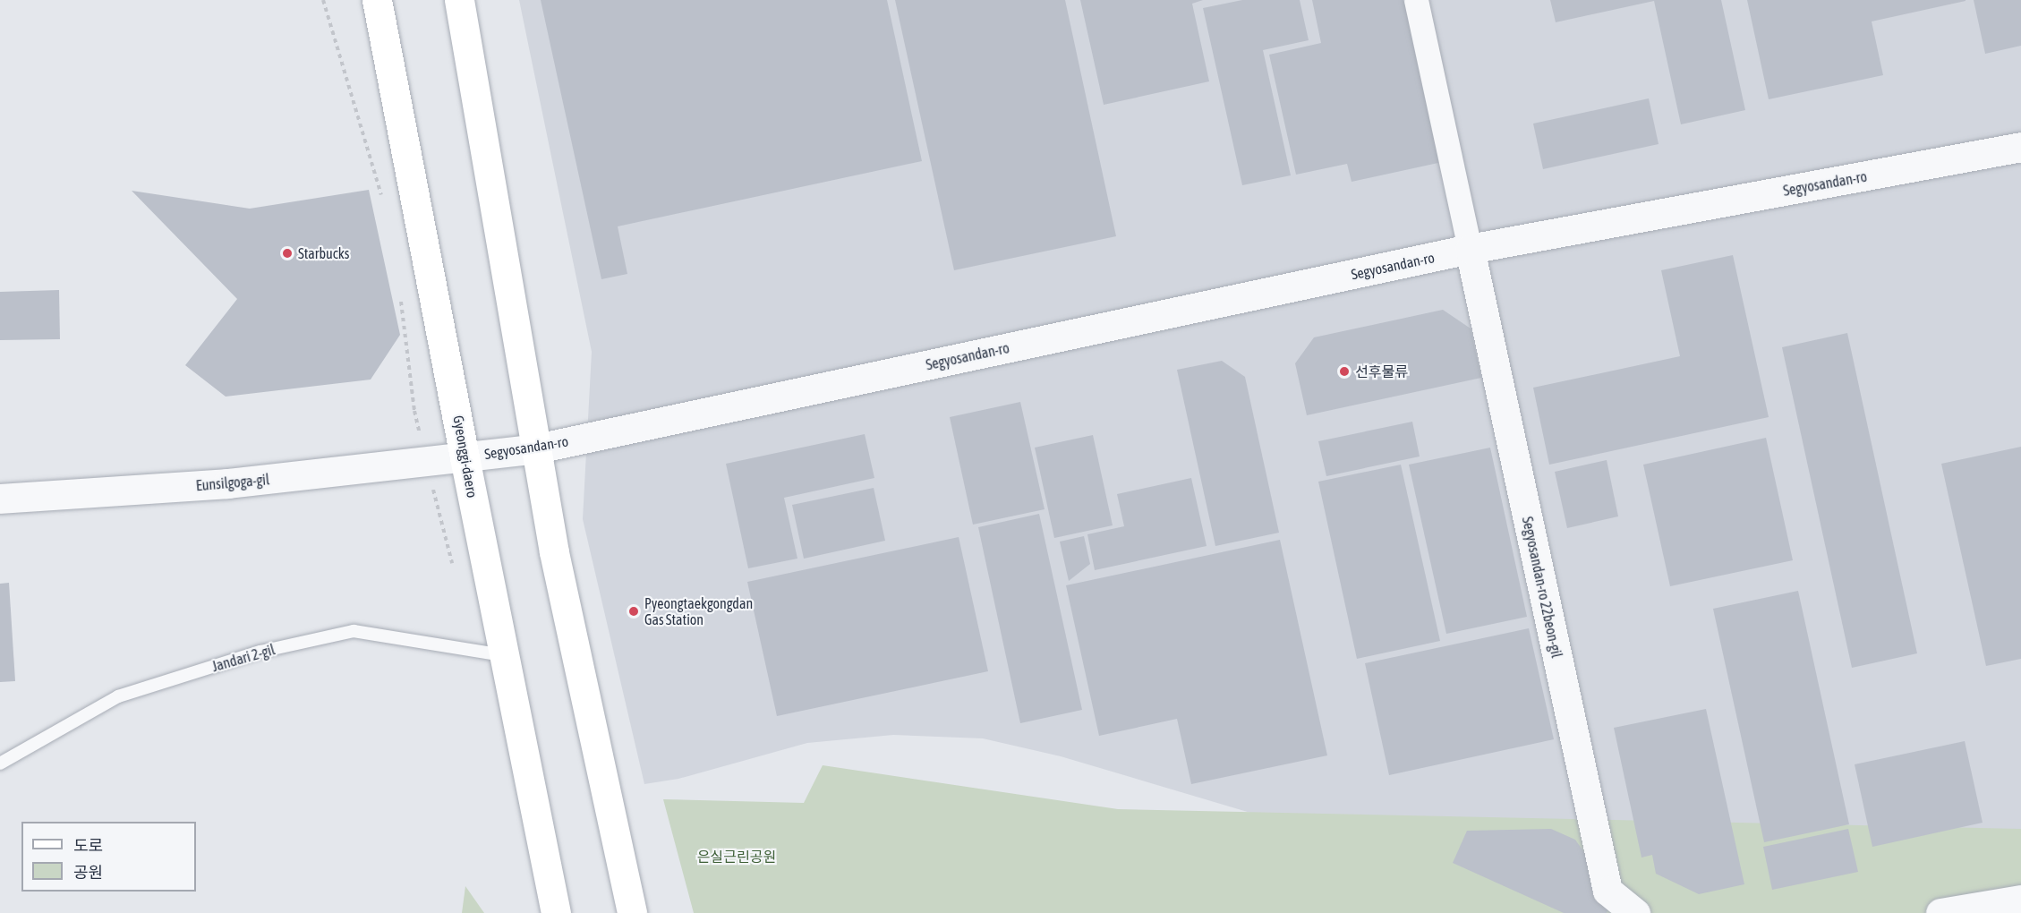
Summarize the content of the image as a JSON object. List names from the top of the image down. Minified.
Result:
{"streets":{"main road":["Gyeonggi-daero"],"street":["Segyosandan-ro","Eunsilgoga-gil","Segyosandan-ro 22beon-gil"],"lane":["Jandari 2-gil"]},"crossings":[["Segyosandan-ro","Gyeonggi-daero"],["Segyosandan-ro","Eunsilgoga-gil"],["Segyosandan-ro","Segyosandan-ro 22beon-gil"],["Gyeonggi-daero","Eunsilgoga-gil"],["Gyeonggi-daero","Jandari 2-gil"]],"parks":["은실근린공원"],"places":["Starbucks","선후물류","Pyeongtaekgongdan Gas Station"],"legend":["도로","공원"]}
